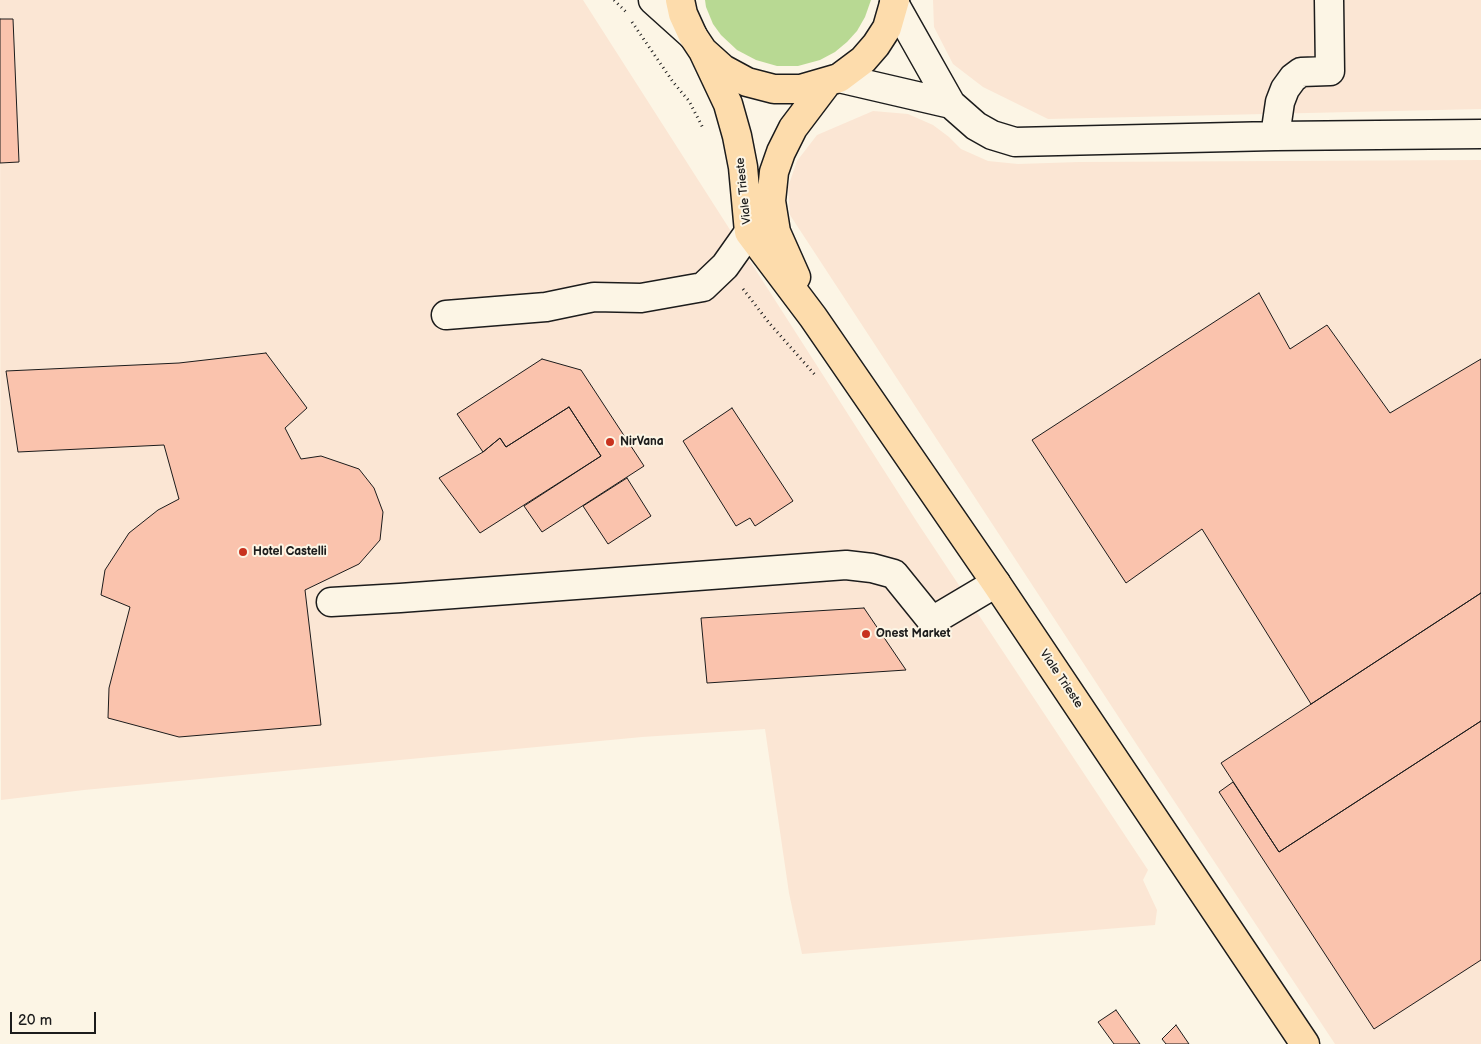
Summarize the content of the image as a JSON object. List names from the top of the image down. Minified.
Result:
{"streets":{"main road":["Viale Trieste"]},"places":["NirVana","Hotel Castelli","Onest Market"],"scale_bar":"20 m"}
